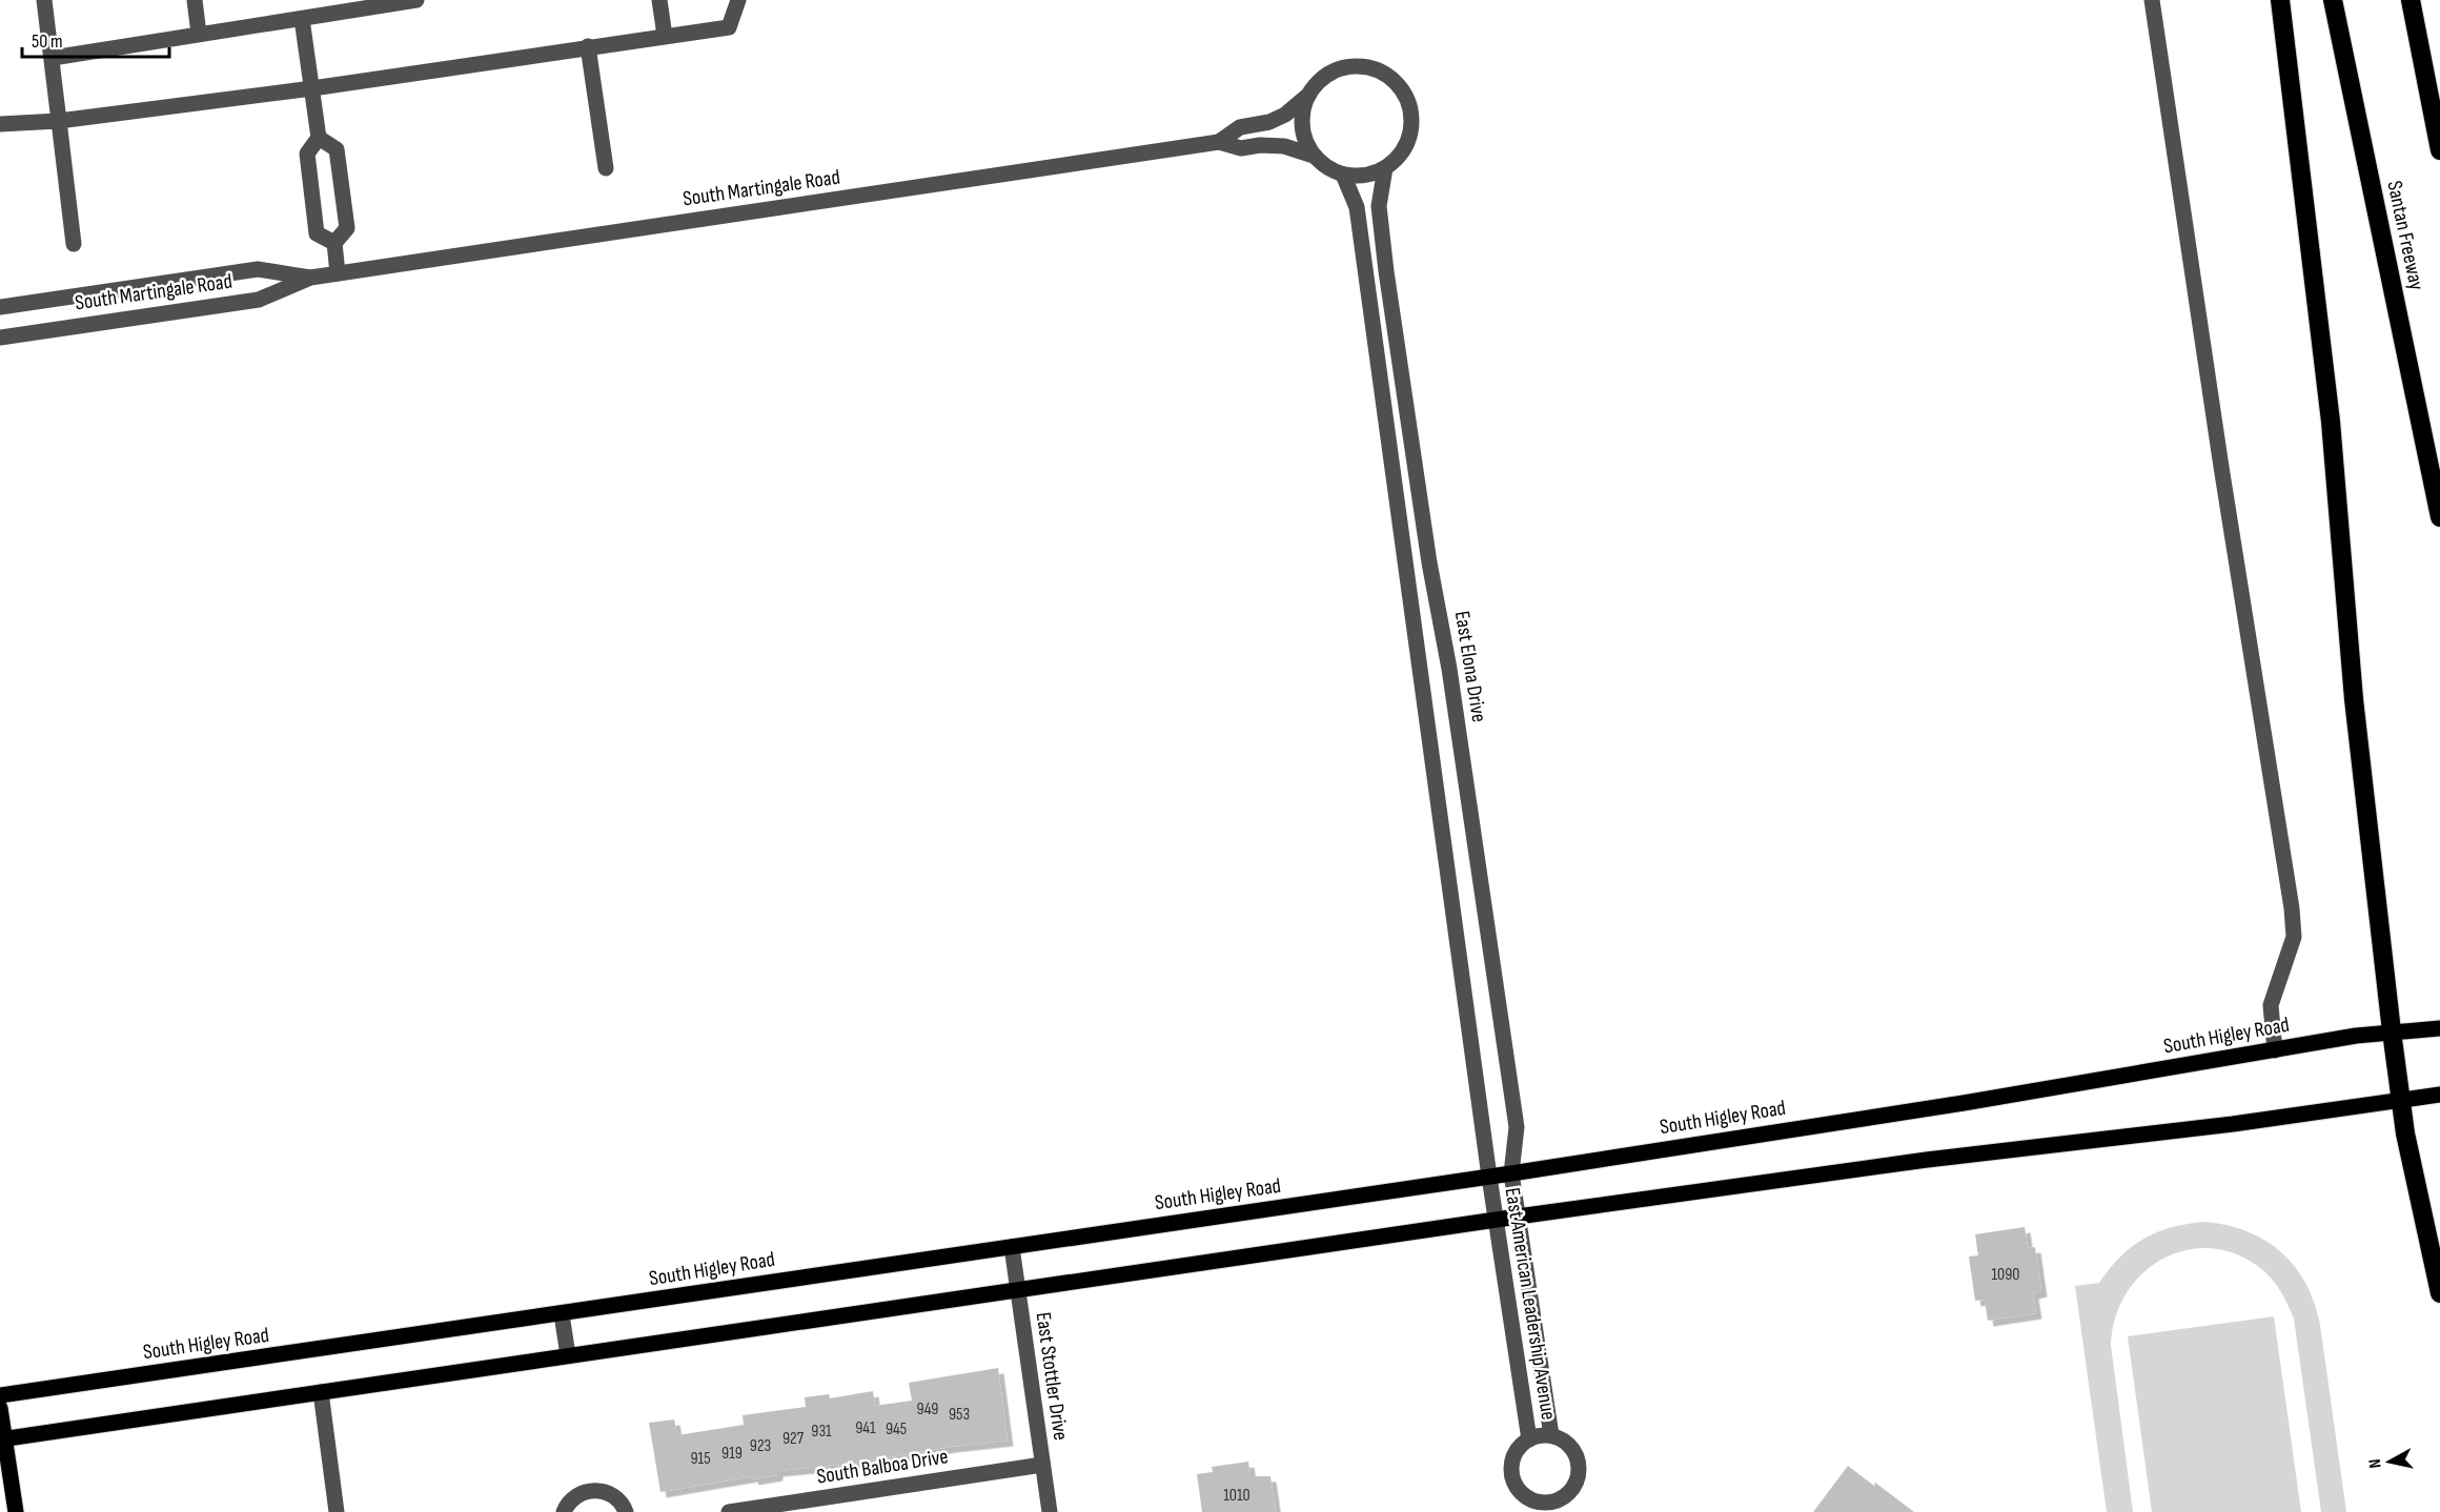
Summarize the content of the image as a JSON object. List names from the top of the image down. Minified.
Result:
{"streets":{"highway":["Santan Freeway"],"main road":["South Higley Road"],"street":["South Martingale Road","East Elona Drive","East American Leadership Avenue","East Stottler Drive","South Balboa Drive"]},"crossings":[["South Martingale Road","East Elona Drive"],["East Elona Drive","South Higley Road"],["East Elona Drive","East American Leadership Avenue"],["South Higley Road","East American Leadership Avenue"],["South Higley Road","East Stottler Drive"],["East Stottler Drive","South Balboa Drive"]],"house_numbers":["1090","949","953","941","945","931","927","923","919","915","1010"],"scale_bar":"50 m","north":"left"}
